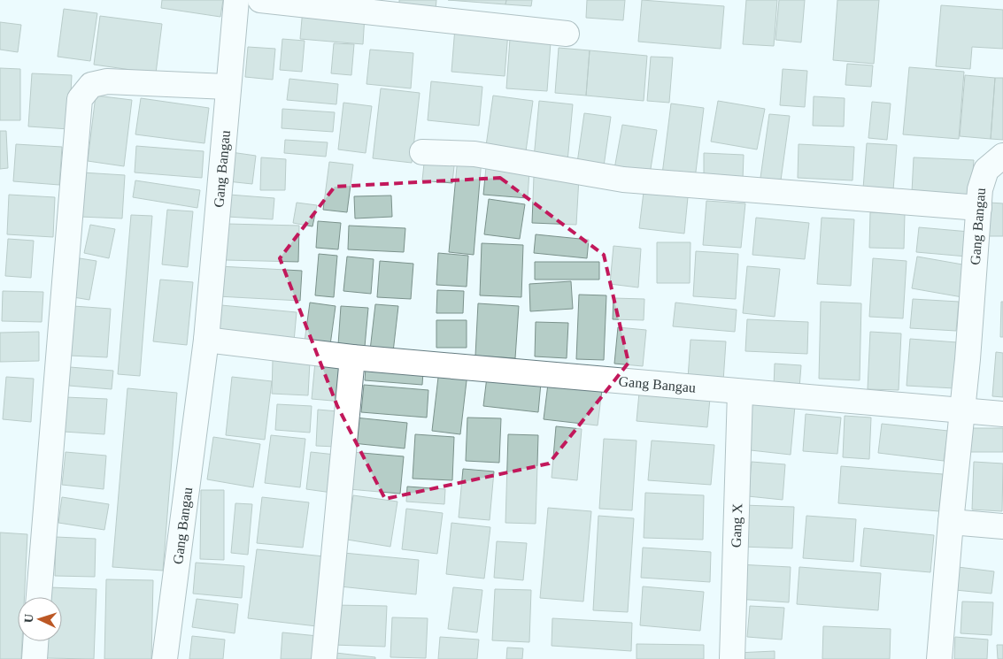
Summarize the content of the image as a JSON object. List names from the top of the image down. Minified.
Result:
{"streets":{"street":["Gang Bangau","Gang X"]},"crossings":[["Gang Bangau","Gang X"]],"north":"left"}
